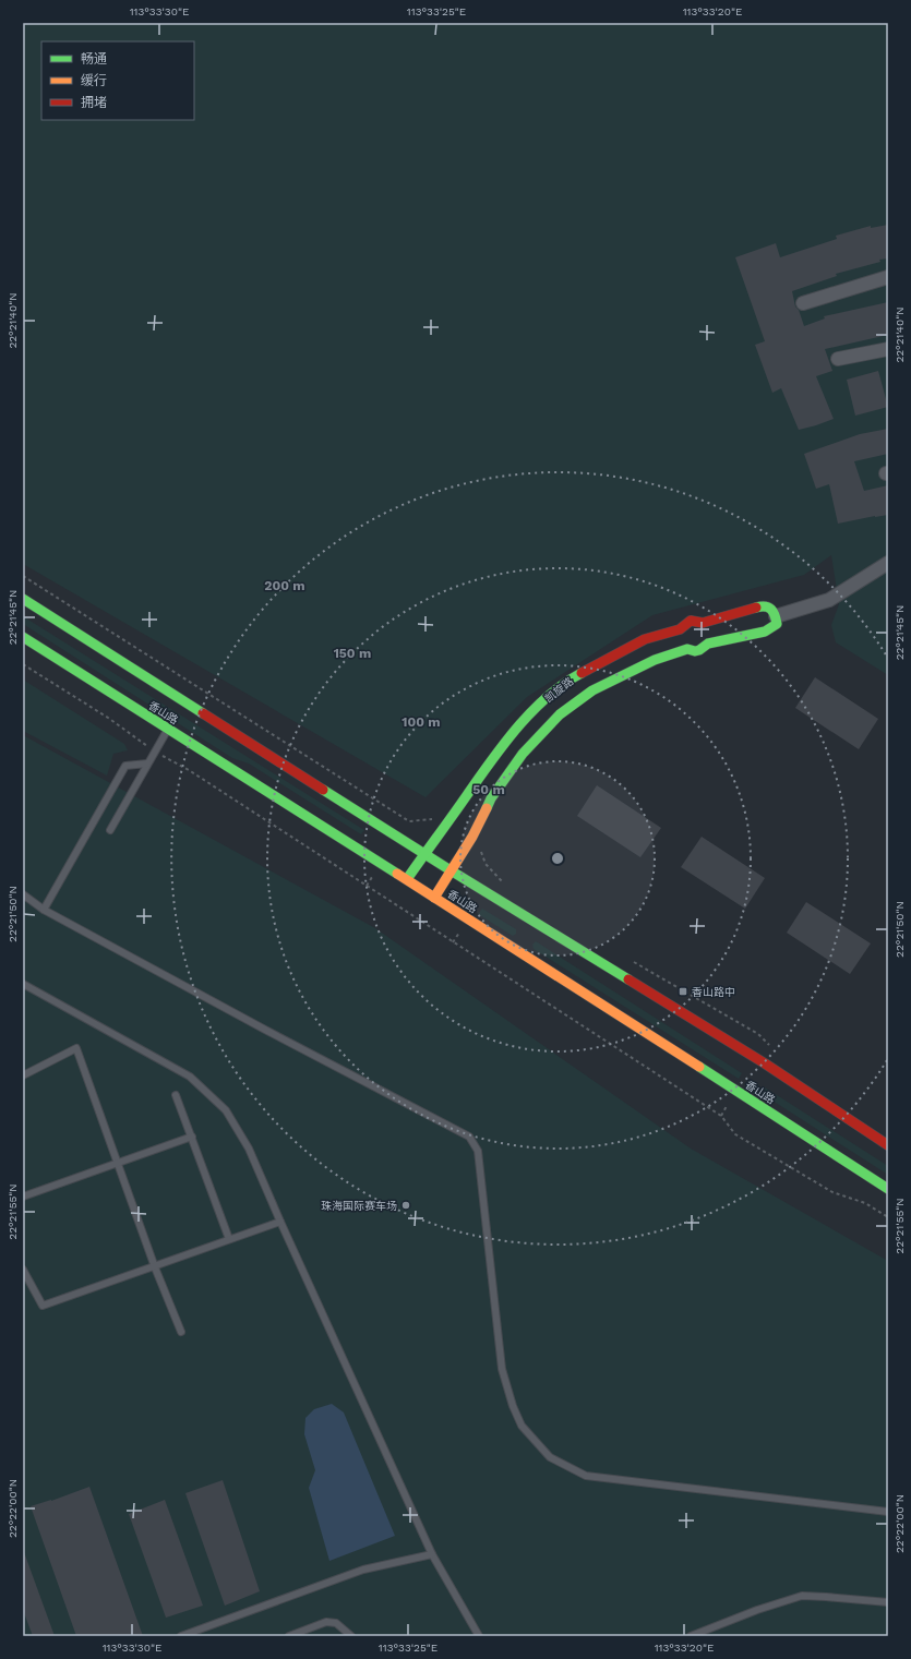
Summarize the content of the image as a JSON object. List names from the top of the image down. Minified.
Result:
{"streets":{"main road":["凯旋路","香山路"]},"crossings":[["凯旋路","香山路"]],"places":{"transit":["香山路中"],"other":["珠海国际赛车场"]},"legend":["畅通","缓行","拥堵"],"coordinates":["113°33'30\"E","113°33'25\"E","113°33'20\"E","22°21'40\"N","22°21'45\"N","22°21'50\"N","22°21'55\"N","22°22'00\"N"],"rings":["200 m","150 m","100 m","50 m"]}
